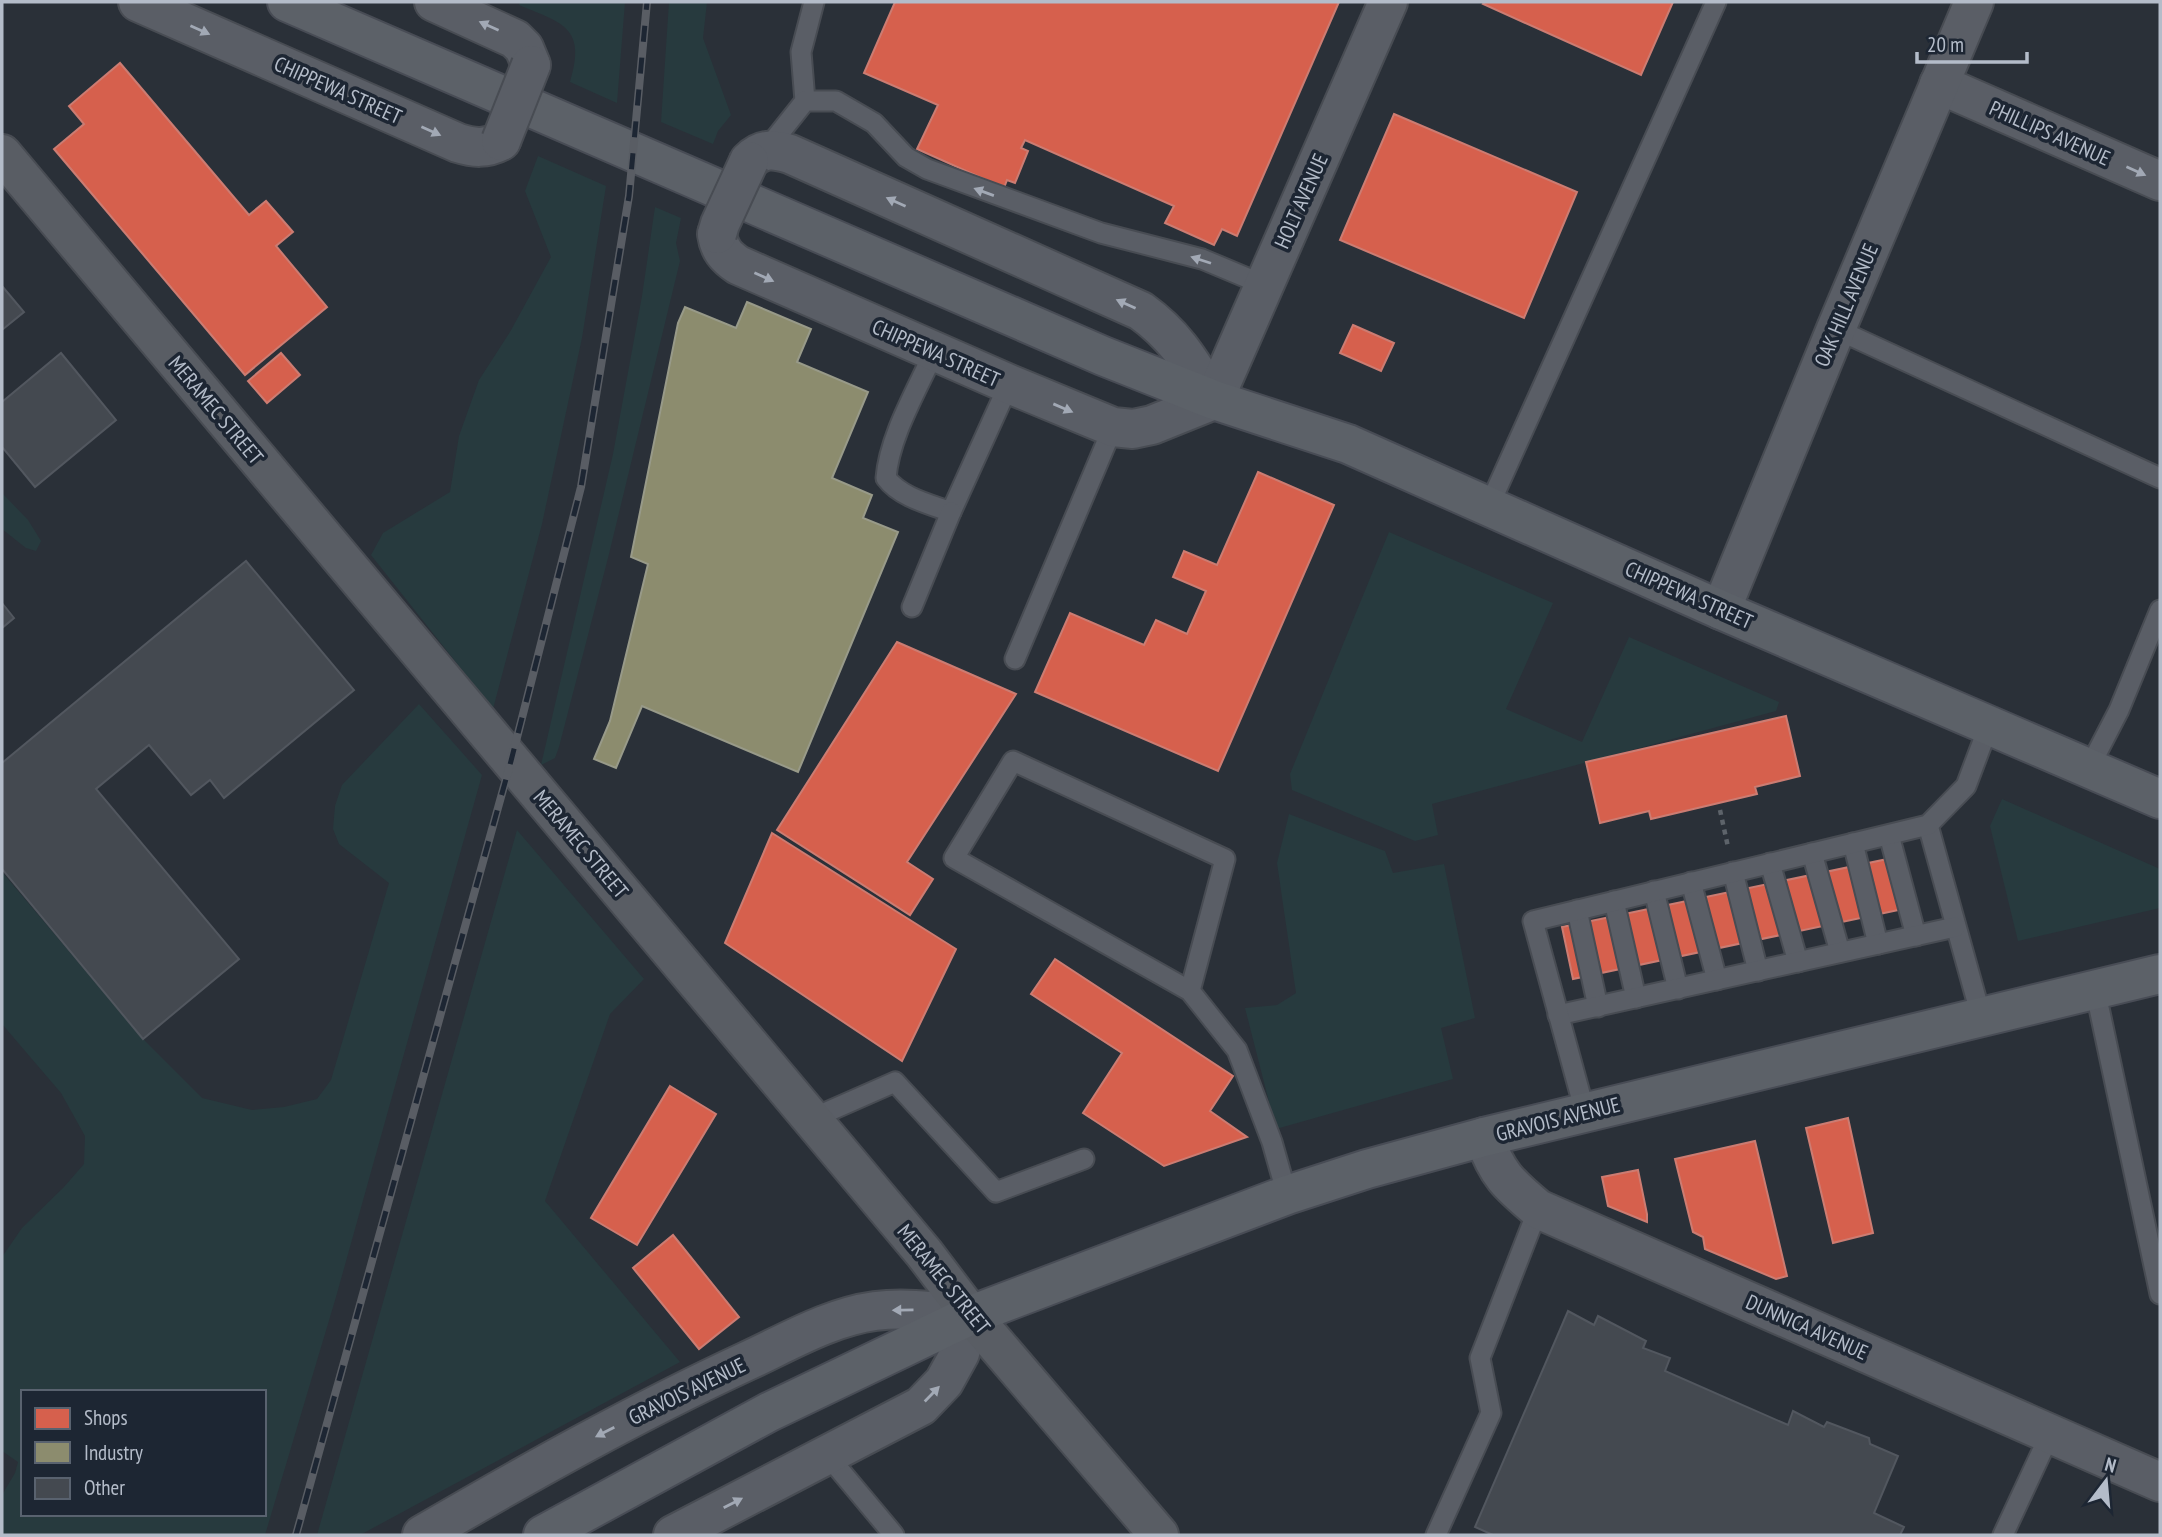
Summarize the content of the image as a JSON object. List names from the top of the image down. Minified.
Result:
{"streets":{"main road":["CHIPPEWA STREET","GRAVOIS AVENUE"],"street":["PHILLIPS AVENUE","HOLT AVENUE","OAK HILL AVENUE","MERAMEC STREET","DUNNICA AVENUE"]},"crossings":[["CHIPPEWA STREET","HOLT AVENUE"],["CHIPPEWA STREET","OAK HILL AVENUE"],["PHILLIPS AVENUE","OAK HILL AVENUE"],["MERAMEC STREET","GRAVOIS AVENUE"],["GRAVOIS AVENUE","DUNNICA AVENUE"]],"one_way":["PHILLIPS AVENUE"],"legend":["Shops","Industry","Other"],"scale_bar":"20 m","north":"top"}
